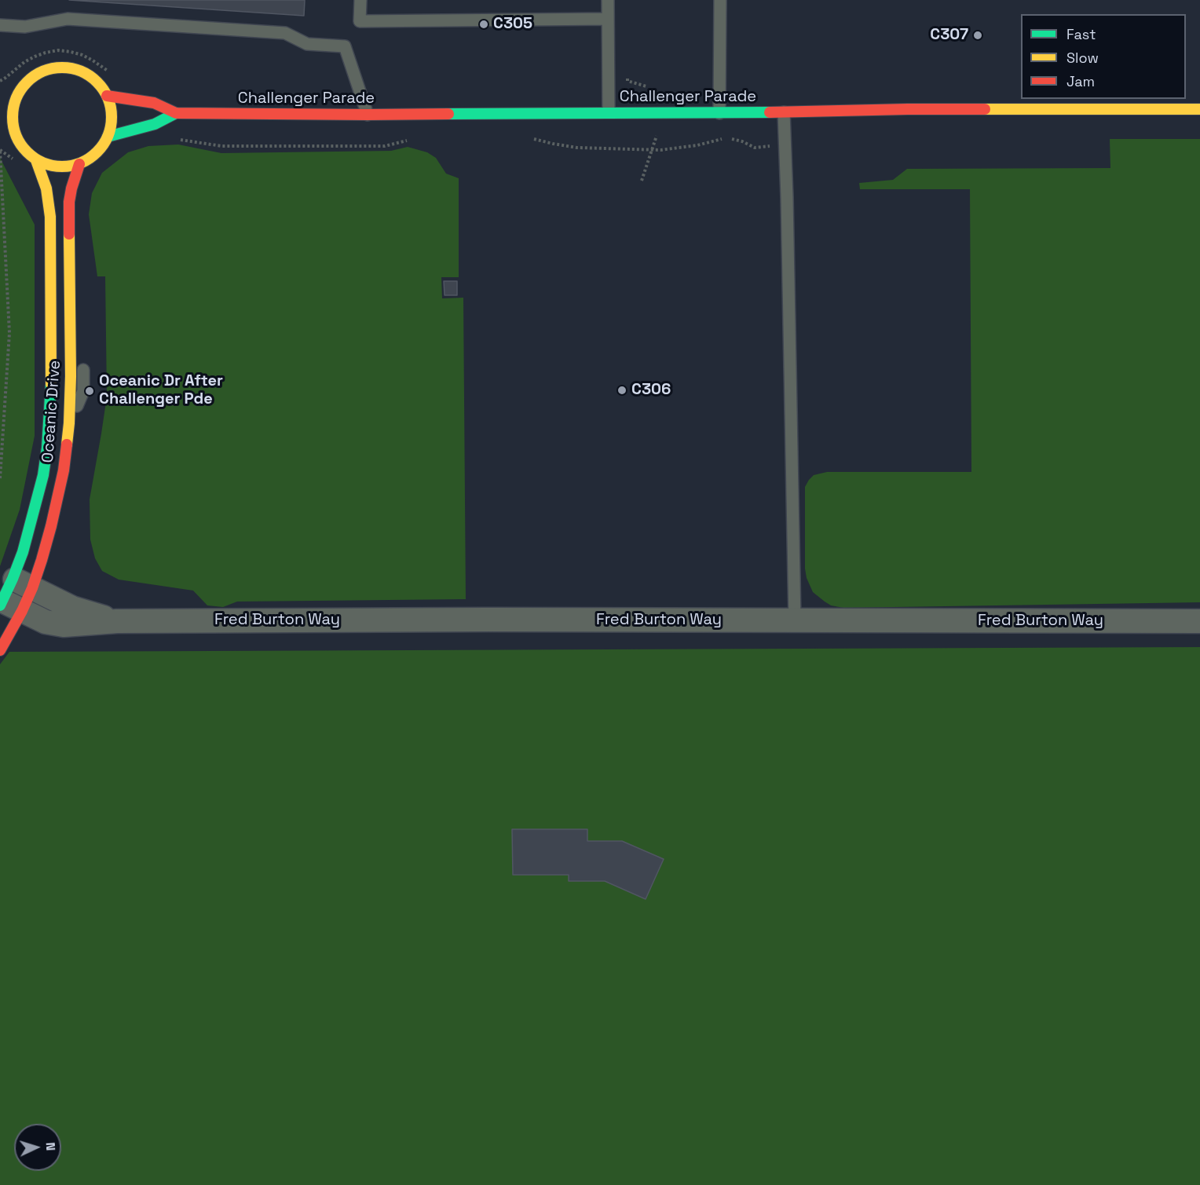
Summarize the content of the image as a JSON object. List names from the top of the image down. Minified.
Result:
{"streets":{"street":["Challenger Parade","Oceanic Drive","Fred Burton Way"]},"crossings":[["Challenger Parade","Oceanic Drive"],["Oceanic Drive","Fred Burton Way"]],"places":["C305","C307","C306","Oceanic Dr After Challenger Pde"],"legend":["Fast","Slow","Jam"],"north":"right"}
